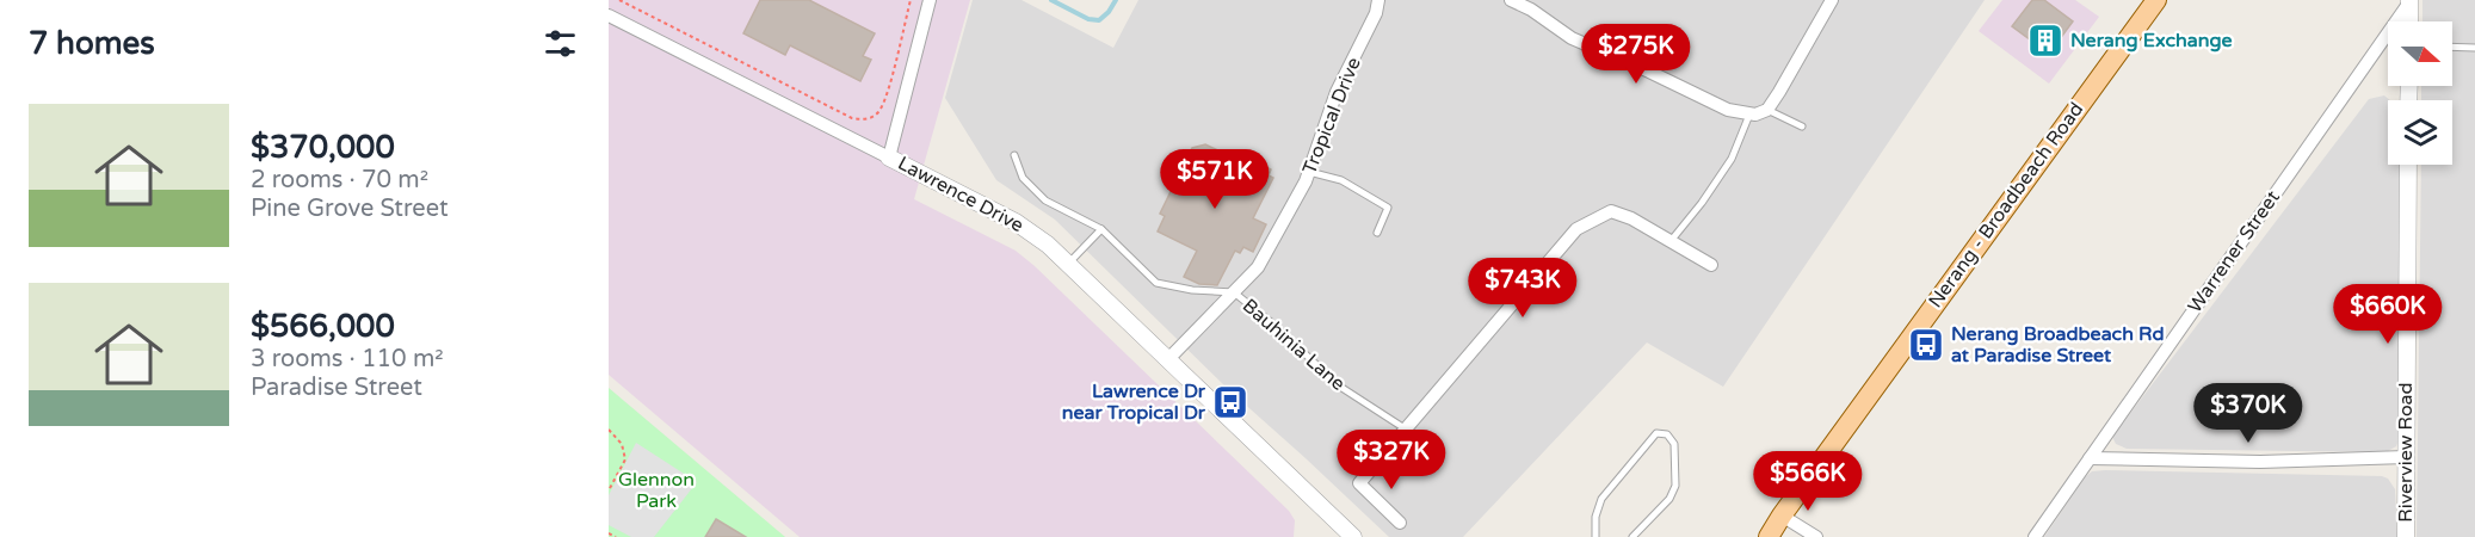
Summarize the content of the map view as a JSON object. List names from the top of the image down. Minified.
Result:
{"streets":{"main road":["Nerang - Broadbeach Road"],"street":["Tropical Drive","Lawrence Drive","Warrener Street","Riverview Road"],"lane":["Bauhinia Lane"]},"crossings":[["Tropical Drive","Lawrence Drive"],["Tropical Drive","Bauhinia Lane"]],"parks":["Glennon Park"],"places":{"building":["Nerang Exchange"],"bus stop":["Nerang Broadbeach Rd at Paradise Street","Lawrence Dr near Tropical Dr"]},"north":"right","page":{"heading":"7 homes","price":["$275K","$571K","$743K","$660K","$370K","$327K","$566K"],"list":[{"name":"$370,000","note":"2 rooms · 70 m² · Pine Grove Street"},{"name":"$566,000","note":"3 rooms · 110 m² · Paradise Street"}]}}
